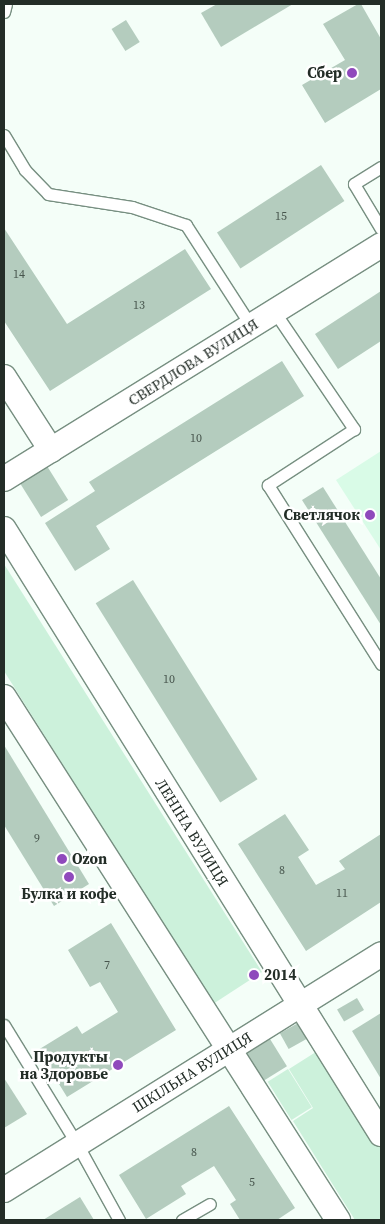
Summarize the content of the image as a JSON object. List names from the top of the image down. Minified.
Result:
{"streets":{"street":["СВЕРДЛОВА ВУЛИЦЯ","ЛЕНІНА ВУЛИЦЯ","ШКІЛЬНА ВУЛИЦЯ"]},"crossings":[["ЛЕНІНА ВУЛИЦЯ","ШКІЛЬНА ВУЛИЦЯ"]],"places":["Сбер","Светлячок","Ozon","Булка и кофе","2014","Продукты на Здоровье"],"house_numbers":["15","14","13","10","10","9","8","11","7","8","5"]}
